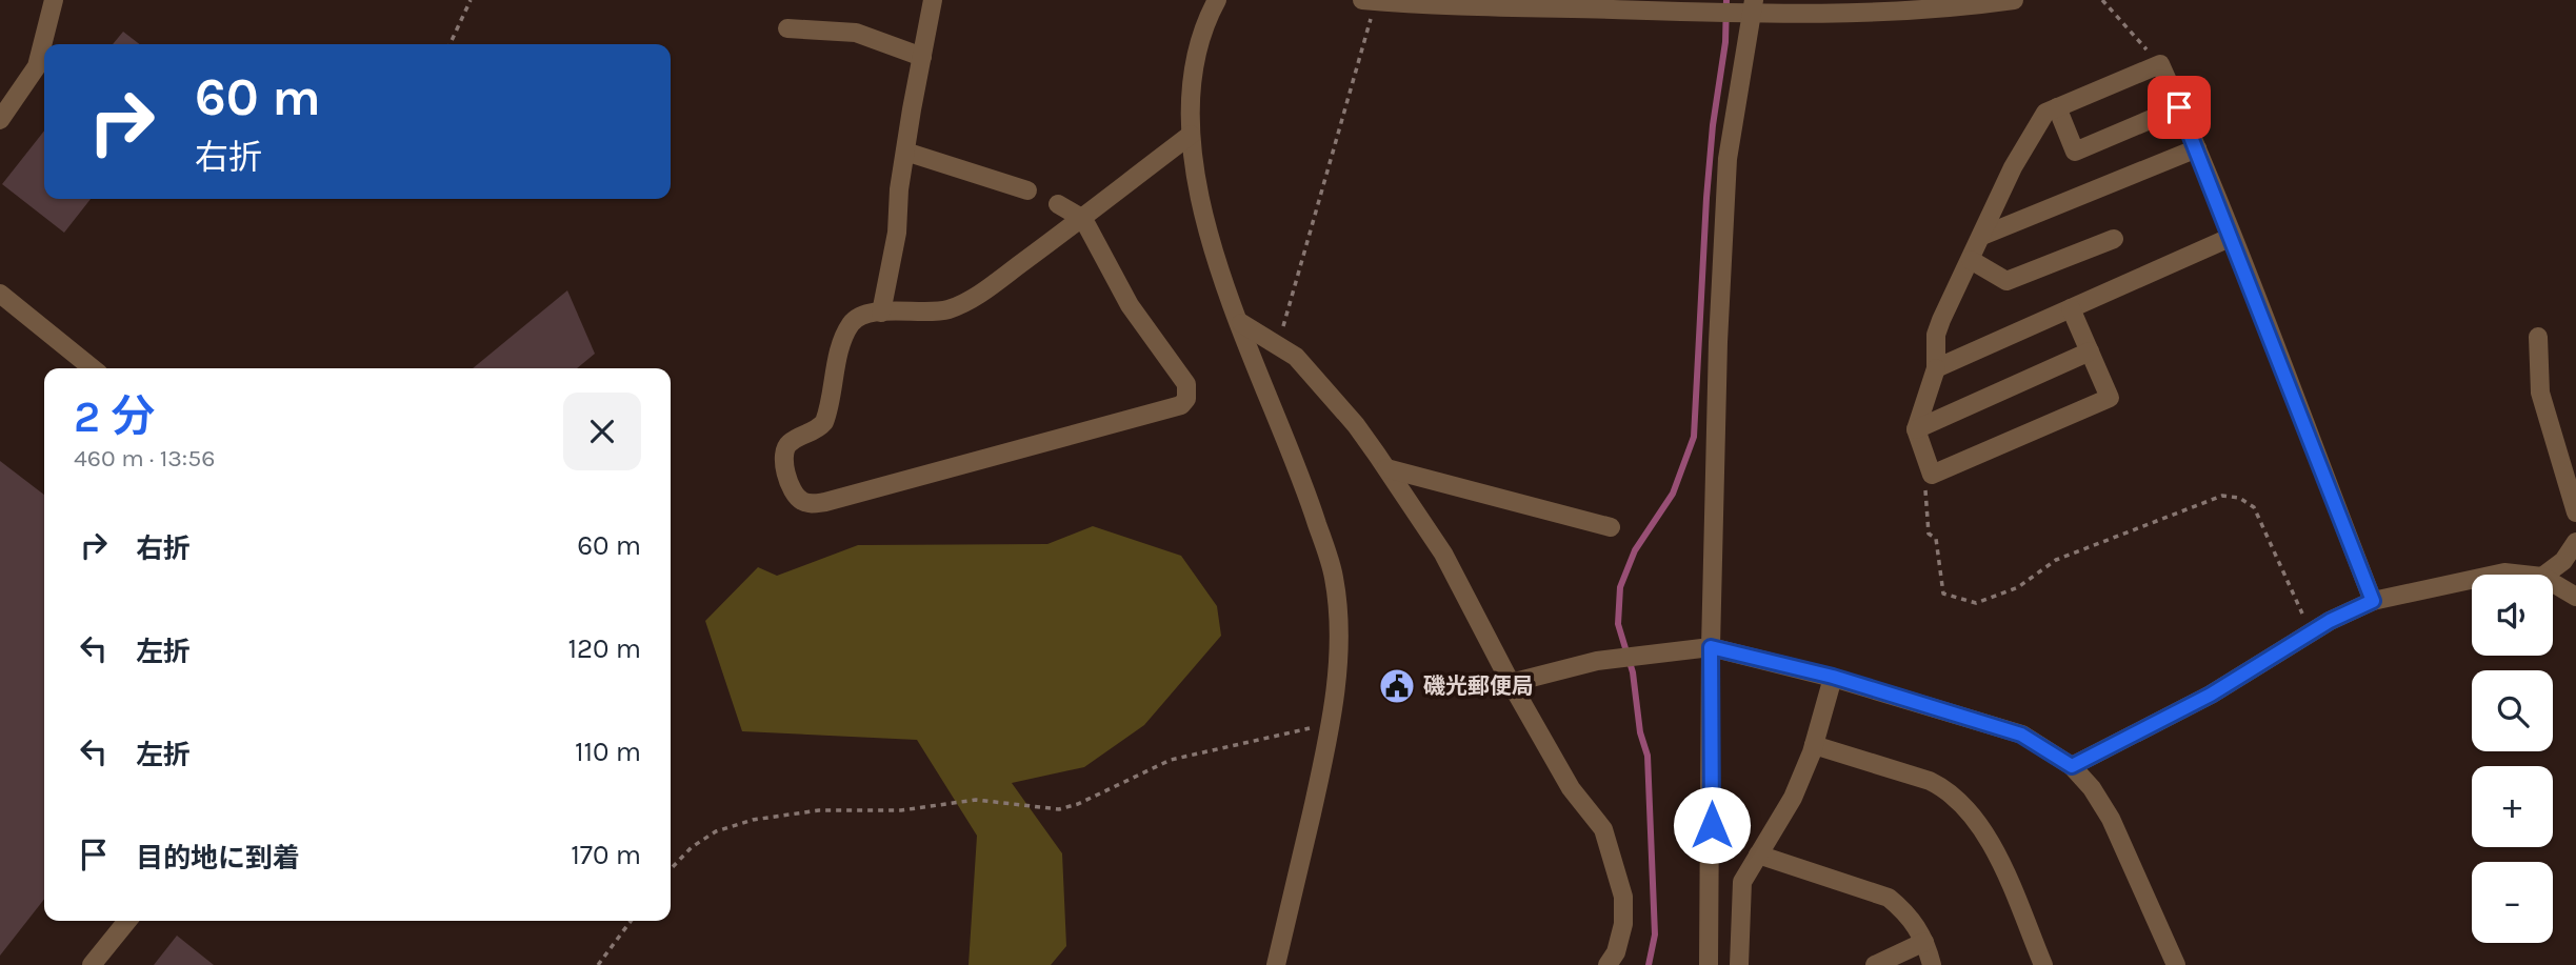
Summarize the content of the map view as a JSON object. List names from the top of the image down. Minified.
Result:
{"places":{"public building":["磯光郵便局"]},"page":{"turn":["60 m","右折"],"heading":["2 分","460 m · 13:56"],"list":[{"name":"右折","value":"60 m"},{"name":"左折","value":"120 m"},{"name":"左折","value":"110 m"},{"name":"目的地に到着","value":"170 m"}],"map_buttons":["+","−"]}}
